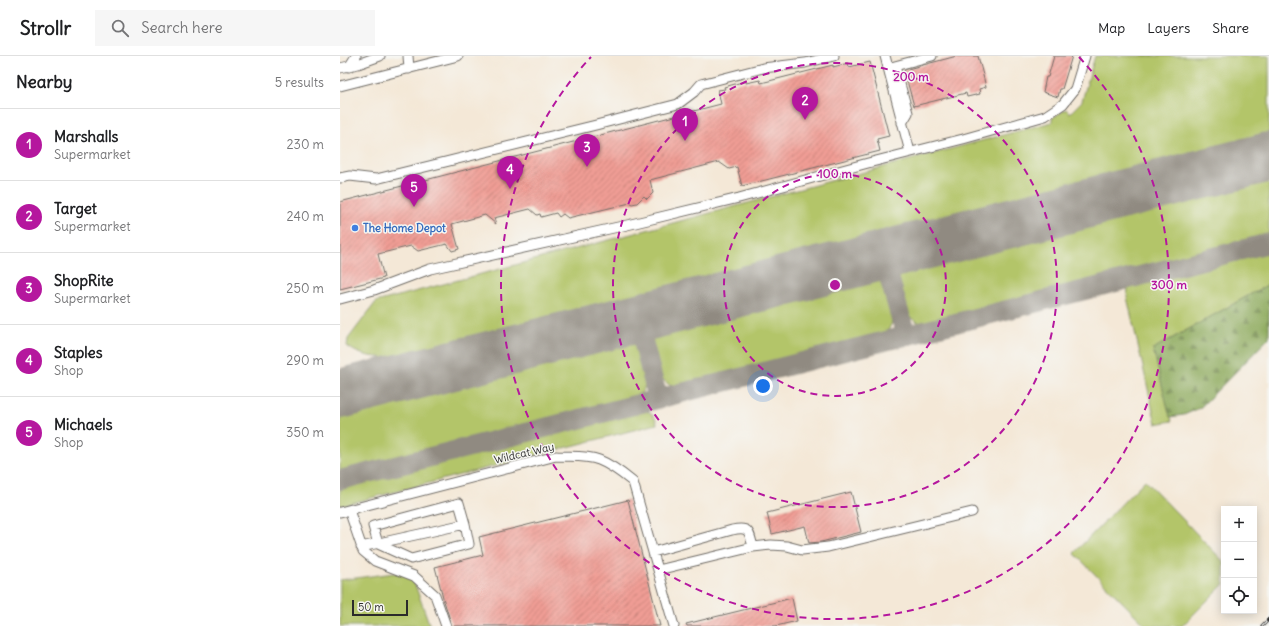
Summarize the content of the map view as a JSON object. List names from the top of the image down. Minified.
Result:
{"streets":{"lane":["Wildcat Way"]},"places":["The Home Depot"],"scale_bar":"50 m","page":{"header":"Strollr","search":"Search here","nav":["Map","Layers","Share"],"heading":["Nearby","5 results"],"pins":["2","1","3","4","5"],"list":[{"mark":"1","name":"Marshalls","note":"Supermarket","value":"230 m"},{"mark":"2","name":"Target","note":"Supermarket","value":"240 m"},{"mark":"3","name":"ShopRite","note":"Supermarket","value":"250 m"},{"mark":"4","name":"Staples","note":"Shop","value":"290 m"},{"mark":"5","name":"Michaels","note":"Shop","value":"350 m"}],"map_buttons":["+","−"],"scale":"50 m"},"rings":["200 m","100 m","300 m"]}
